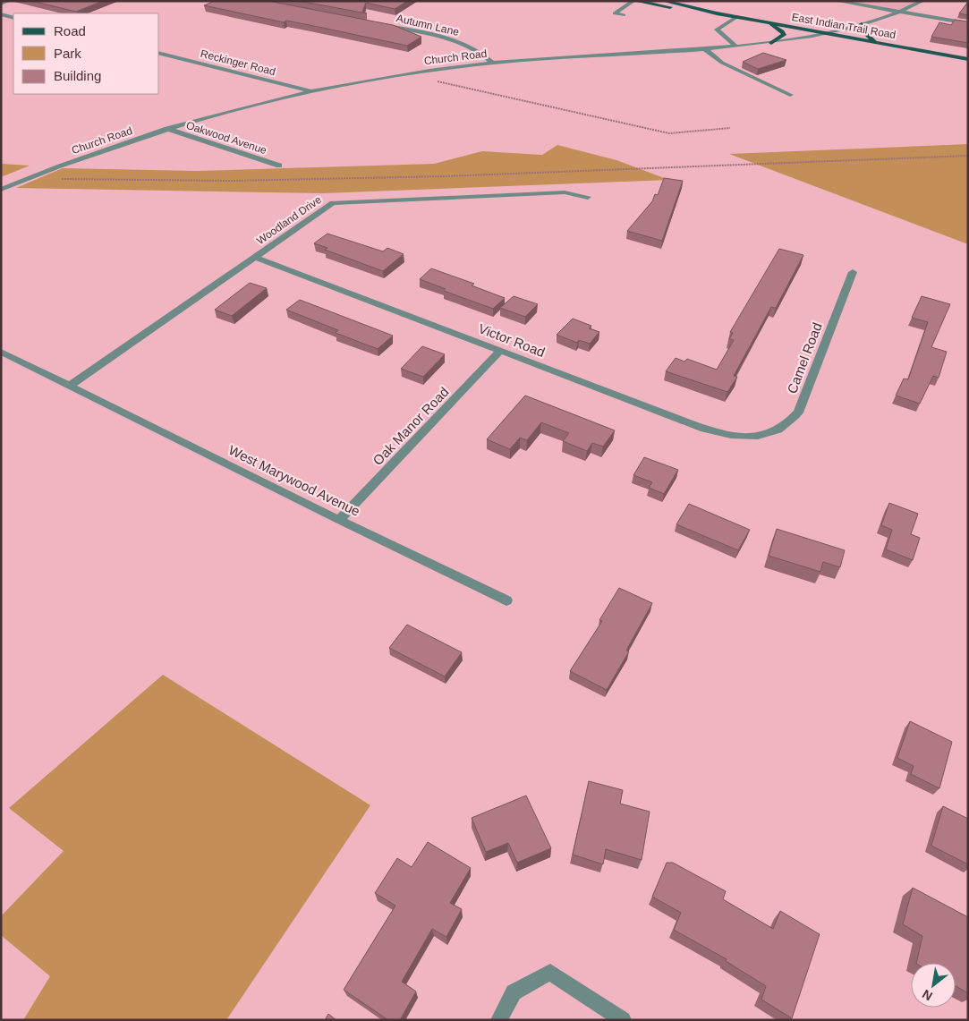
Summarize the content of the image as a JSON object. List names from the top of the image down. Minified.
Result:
{"streets":{"main road":["East Indian Trail Road"],"street":["Autumn Lane","Church Road","Reckinger Road","Oakwood Avenue","Woodland Drive","Victor Road","Camel Road","Oak Manor Road","West Marywood Avenue"]},"crossings":[["Autumn Lane","Church Road"],["East Indian Trail Road","Church Road"],["Church Road","Reckinger Road"],["Church Road","Oakwood Avenue"],["Woodland Drive","Victor Road"],["Woodland Drive","West Marywood Avenue"],["Victor Road","Camel Road"],["Victor Road","Oak Manor Road"],["Oak Manor Road","West Marywood Avenue"]],"legend":["Road","Park","Building"],"north":"bottom left"}
